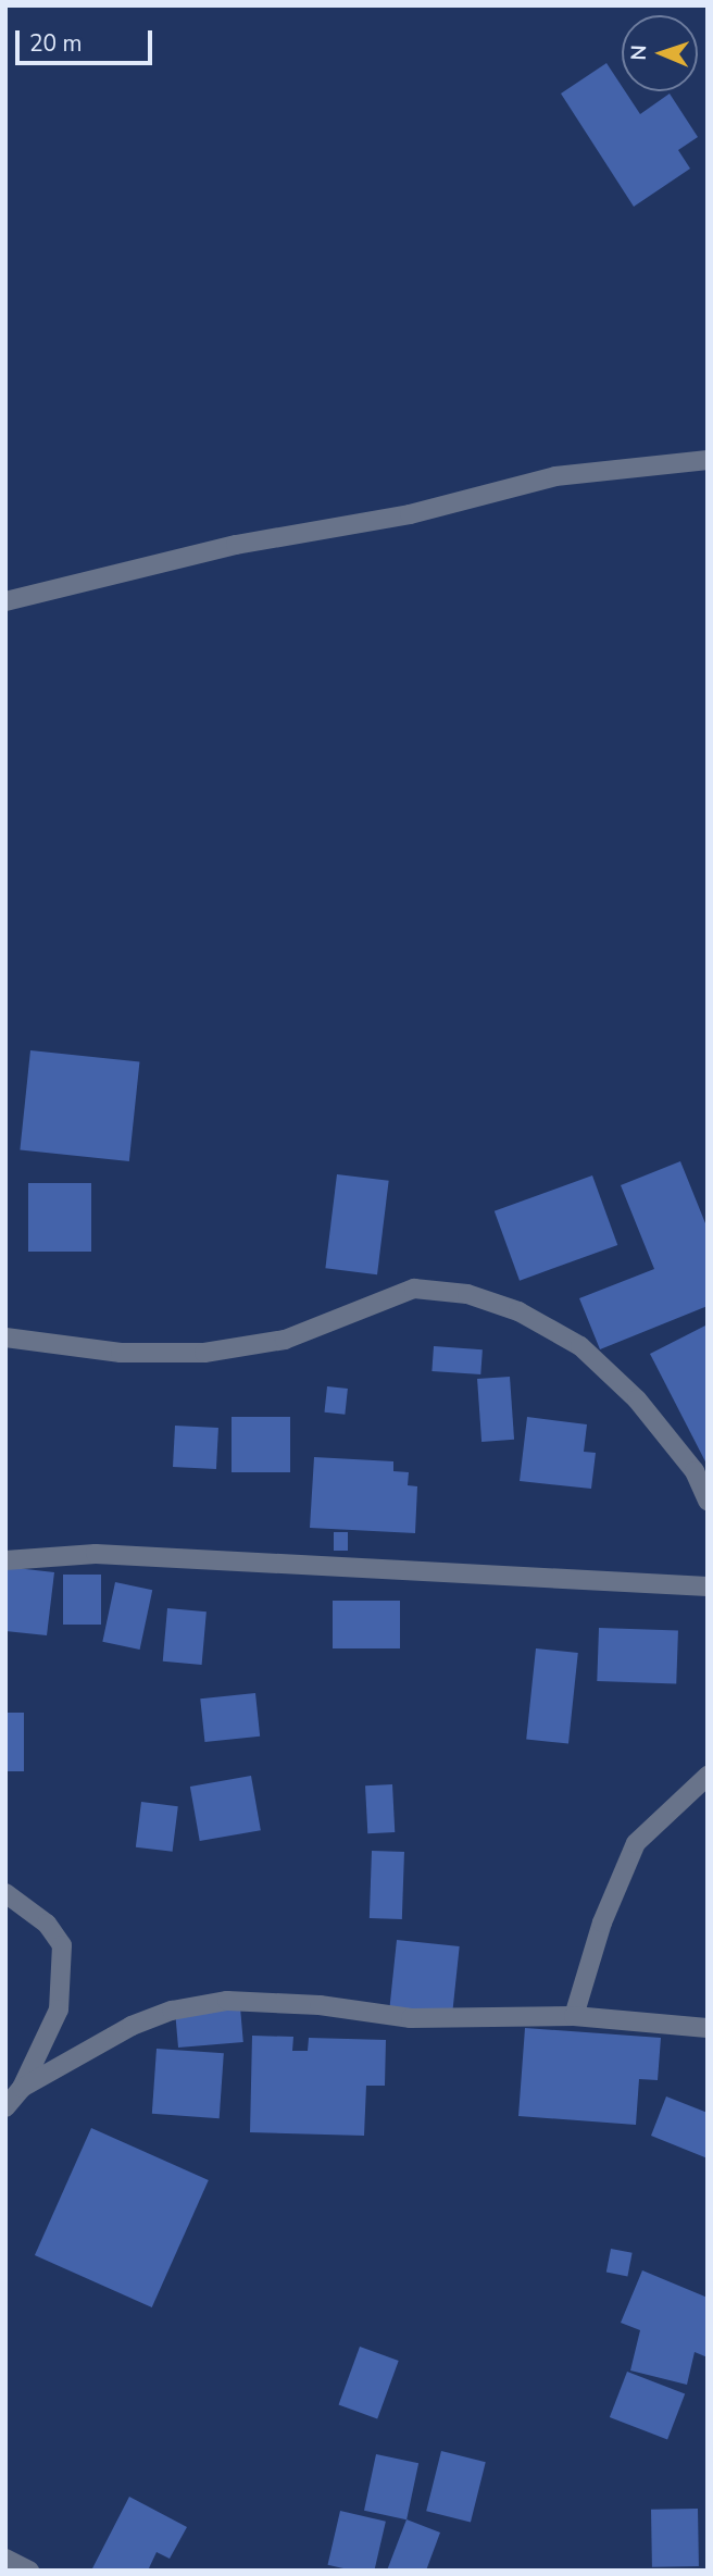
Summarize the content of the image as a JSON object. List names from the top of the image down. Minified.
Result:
{"scale_bar":"20 m","north":"left"}
